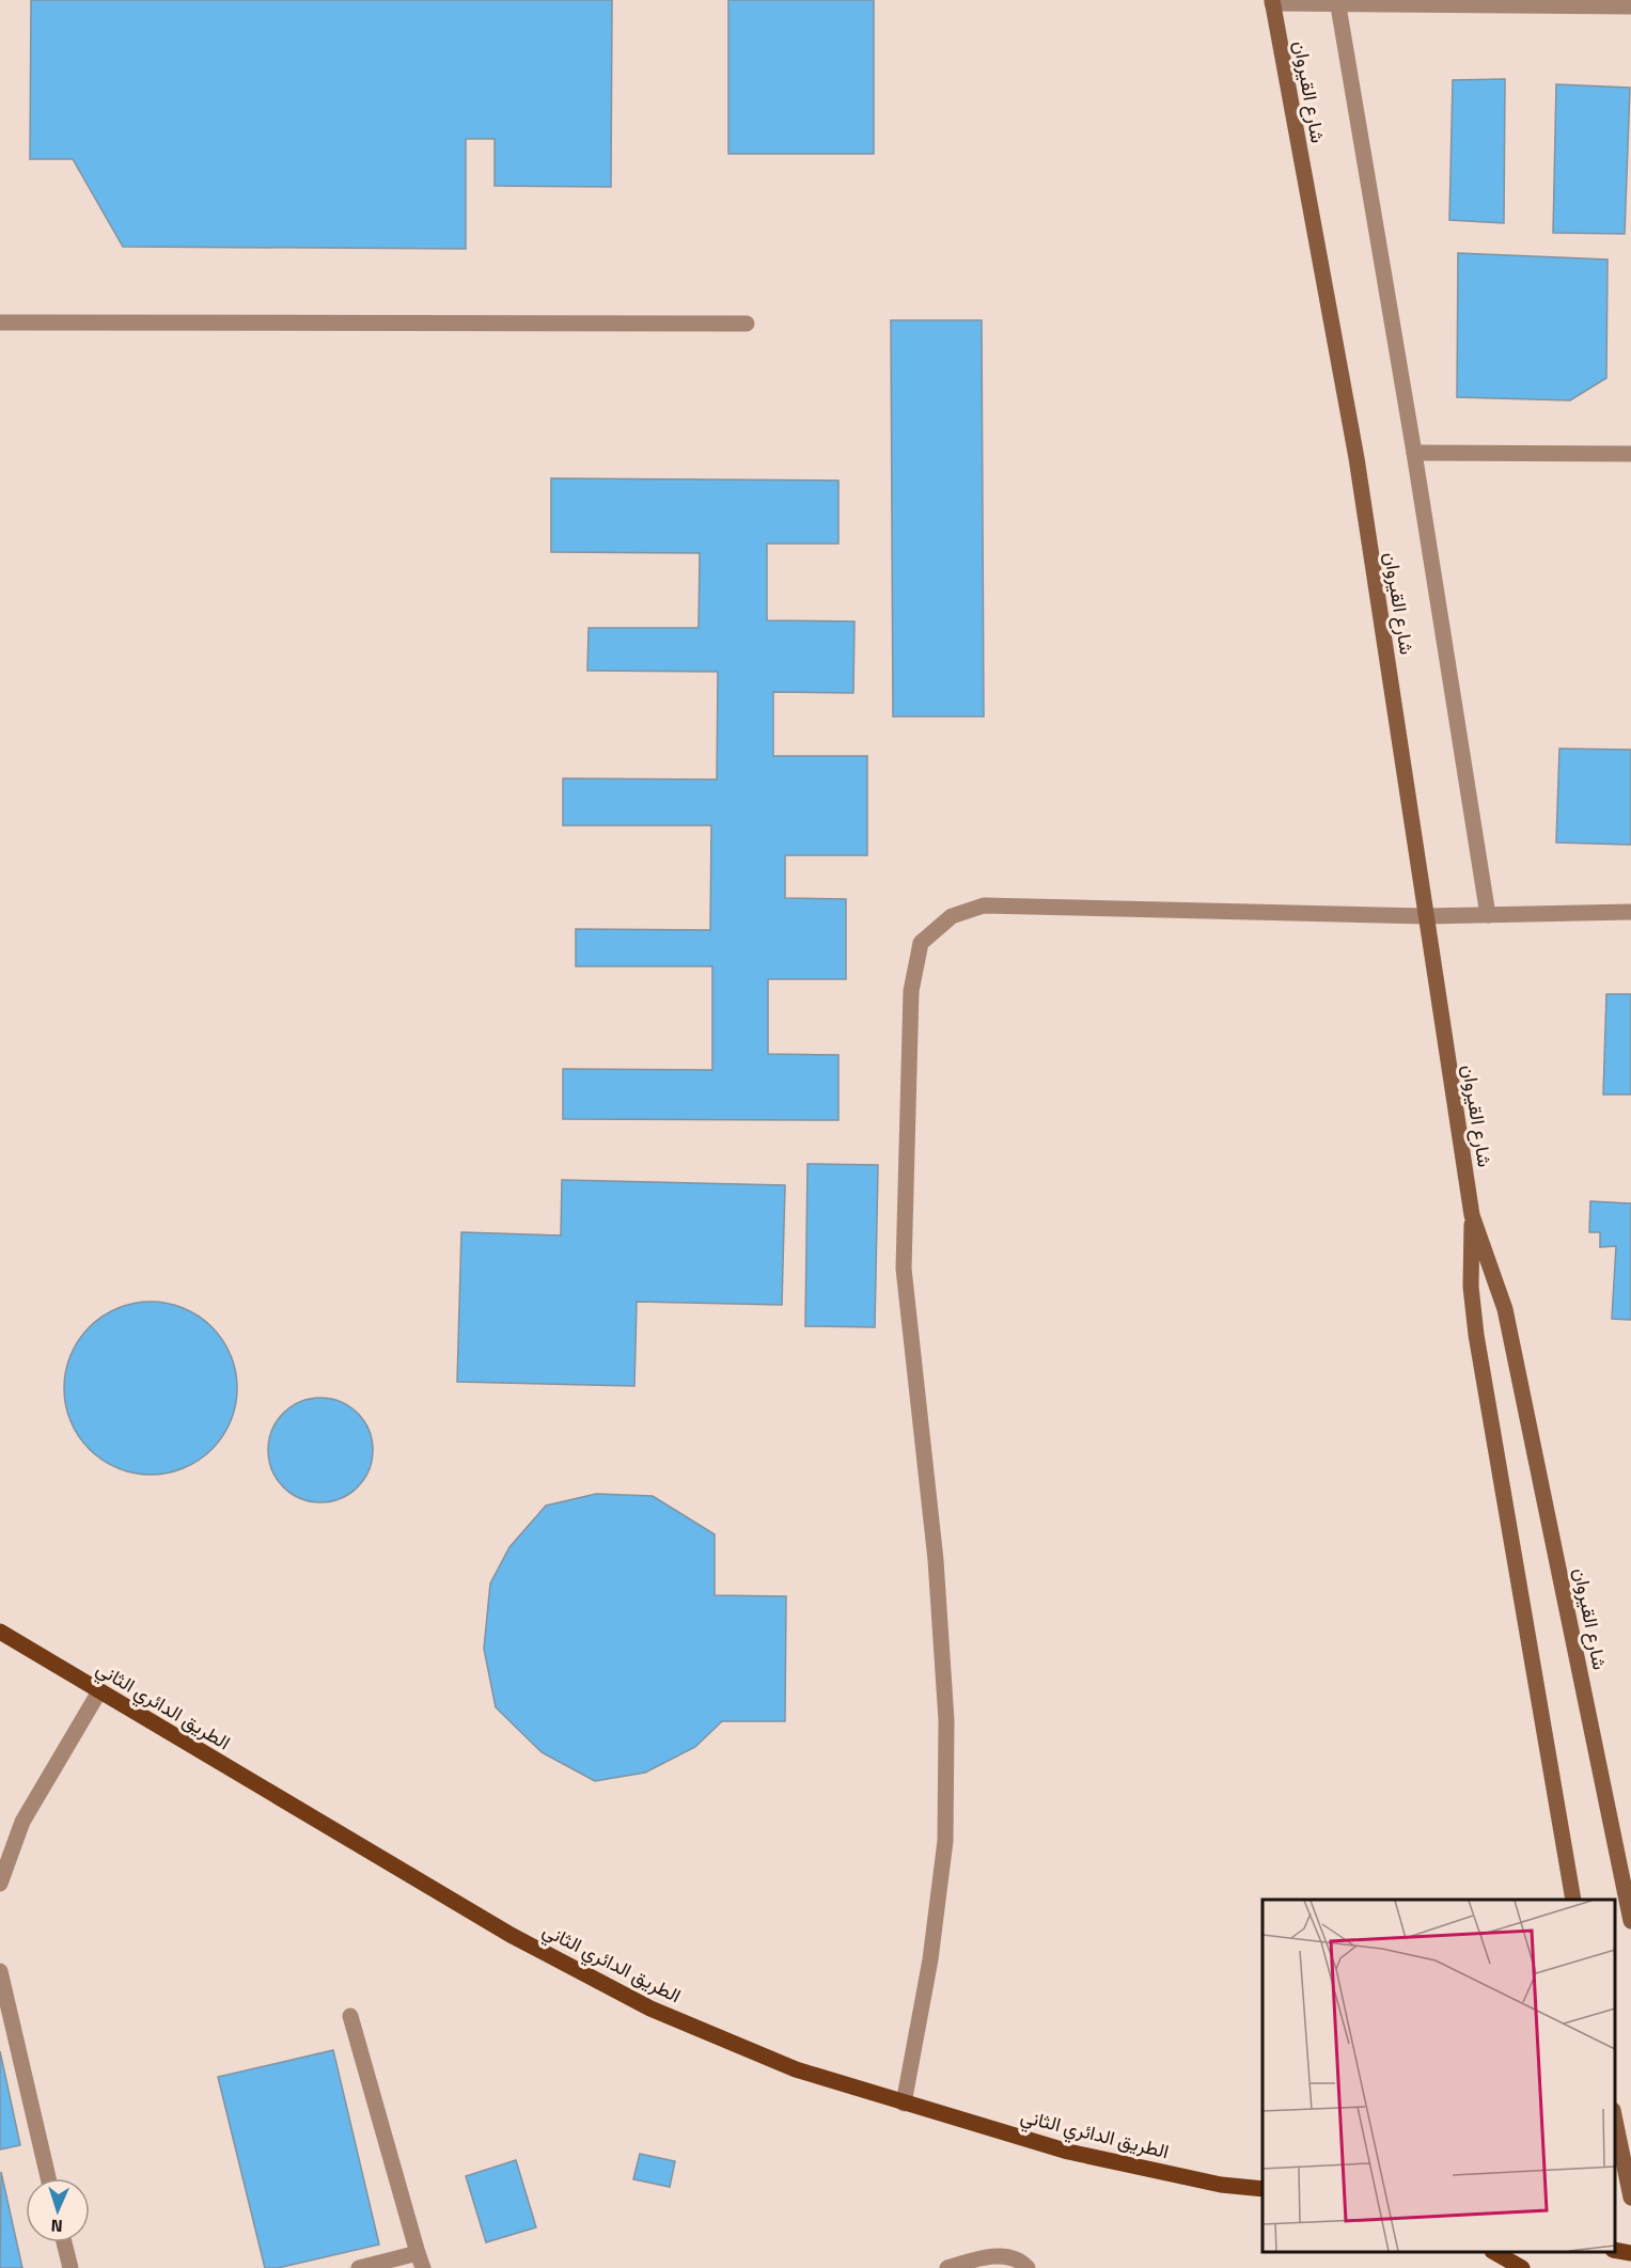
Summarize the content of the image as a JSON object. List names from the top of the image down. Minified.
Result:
{"streets":{"main road":["شارع القيروان","الطريق الدائري الثاني"]},"north":"bottom"}
